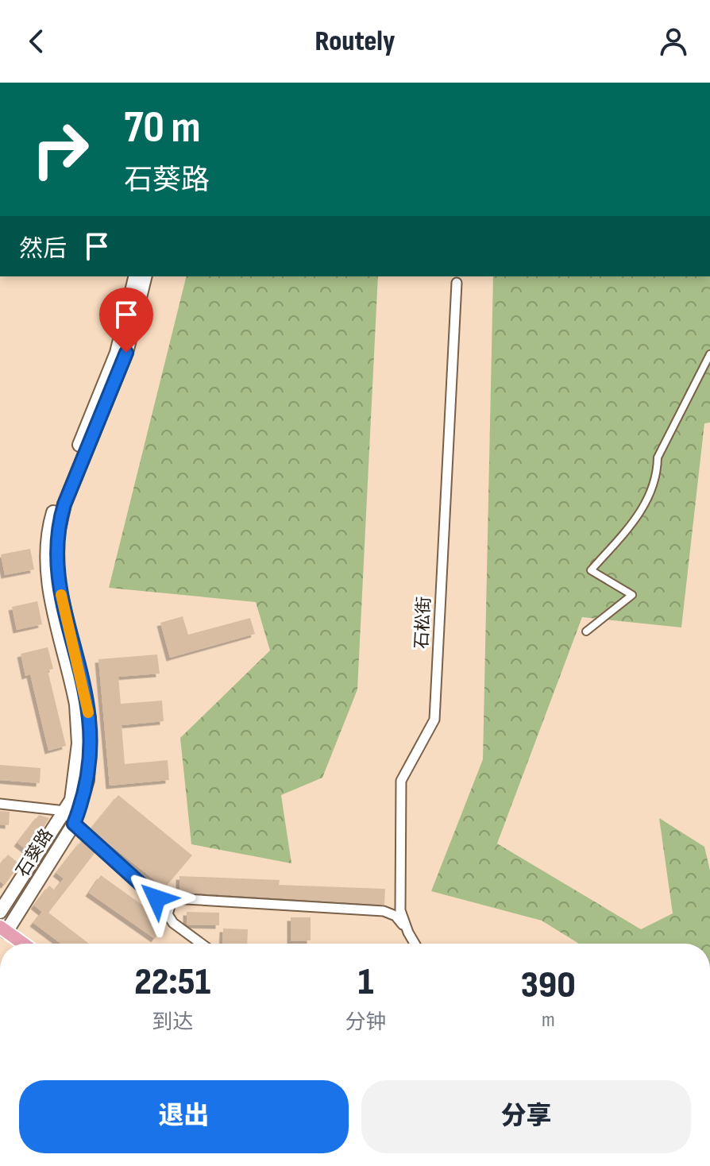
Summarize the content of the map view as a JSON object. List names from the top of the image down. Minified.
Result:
{"streets":{"main road":["石葵路"],"street":["石松街"]},"page":{"header":"Routely","turn":["70 m","石葵路"],"then":"然后","eta":["22:51","到达","1","分钟","390","m"],"buttons":["退出","分享"]}}
